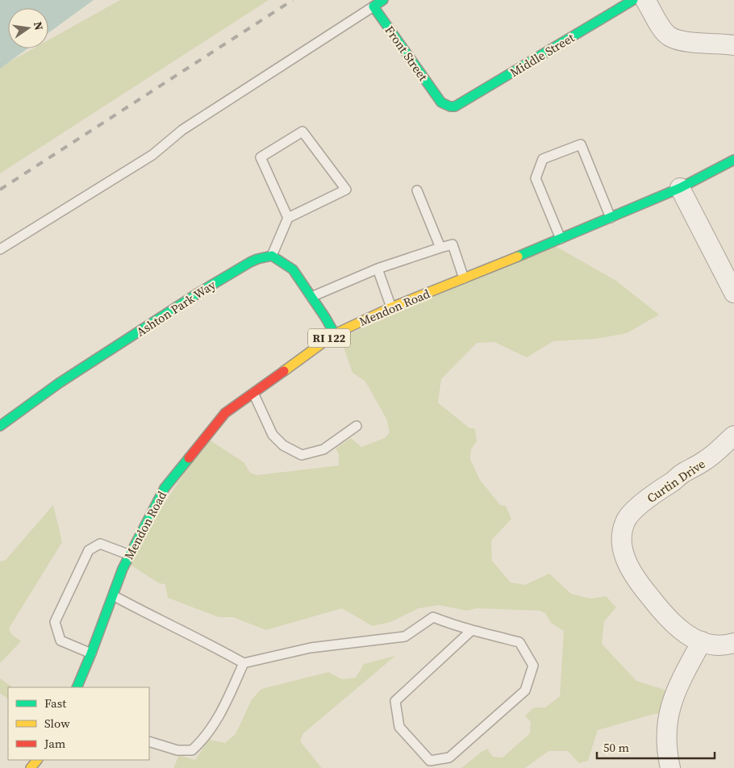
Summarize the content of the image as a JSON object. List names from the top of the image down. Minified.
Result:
{"streets":{"main road":["Front Street","Middle Street","Mendon Road","Ashton Park Way","RI 122"],"street":["Curtin Drive"]},"crossings":[["Front Street","Middle Street"]],"legend":["Fast","Slow","Jam"],"scale_bar":"50 m","north":"right"}
